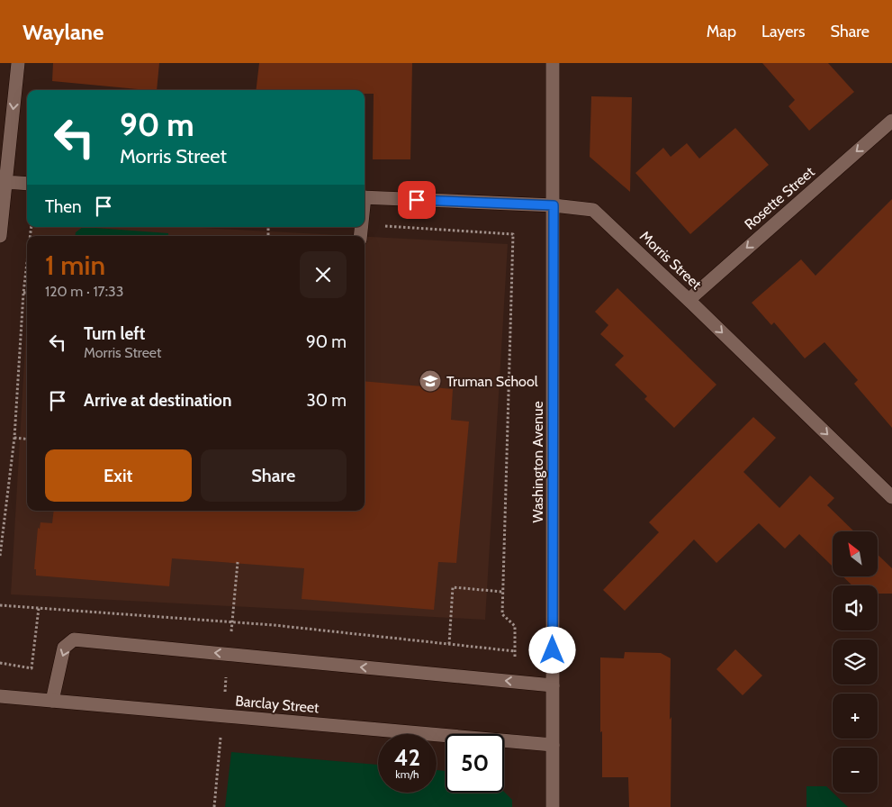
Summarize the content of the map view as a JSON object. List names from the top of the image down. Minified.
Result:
{"streets":{"street":["Rosette Street","Morris Street","Washington Avenue","Barclay Street"]},"crossings":[["Rosette Street","Morris Street"],["Morris Street","Washington Avenue"],["Washington Avenue","Barclay Street"]],"one_way":["Rosette Street","Morris Street"],"places":{"school or university":["Truman School"]},"north":"top left","page":{"header":"Waylane","nav":["Map","Layers","Share"],"turn":["90 m","Morris Street"],"then":"Then","heading":["1 min","120 m · 17:33"],"list":[{"name":"Turn left","note":"Morris Street","value":"90 m"},{"name":"Arrive at destination","value":"30 m"}],"buttons":["Exit","Share"],"map_buttons":["+","−"],"speed":"42 km/h","limit":"50"}}
